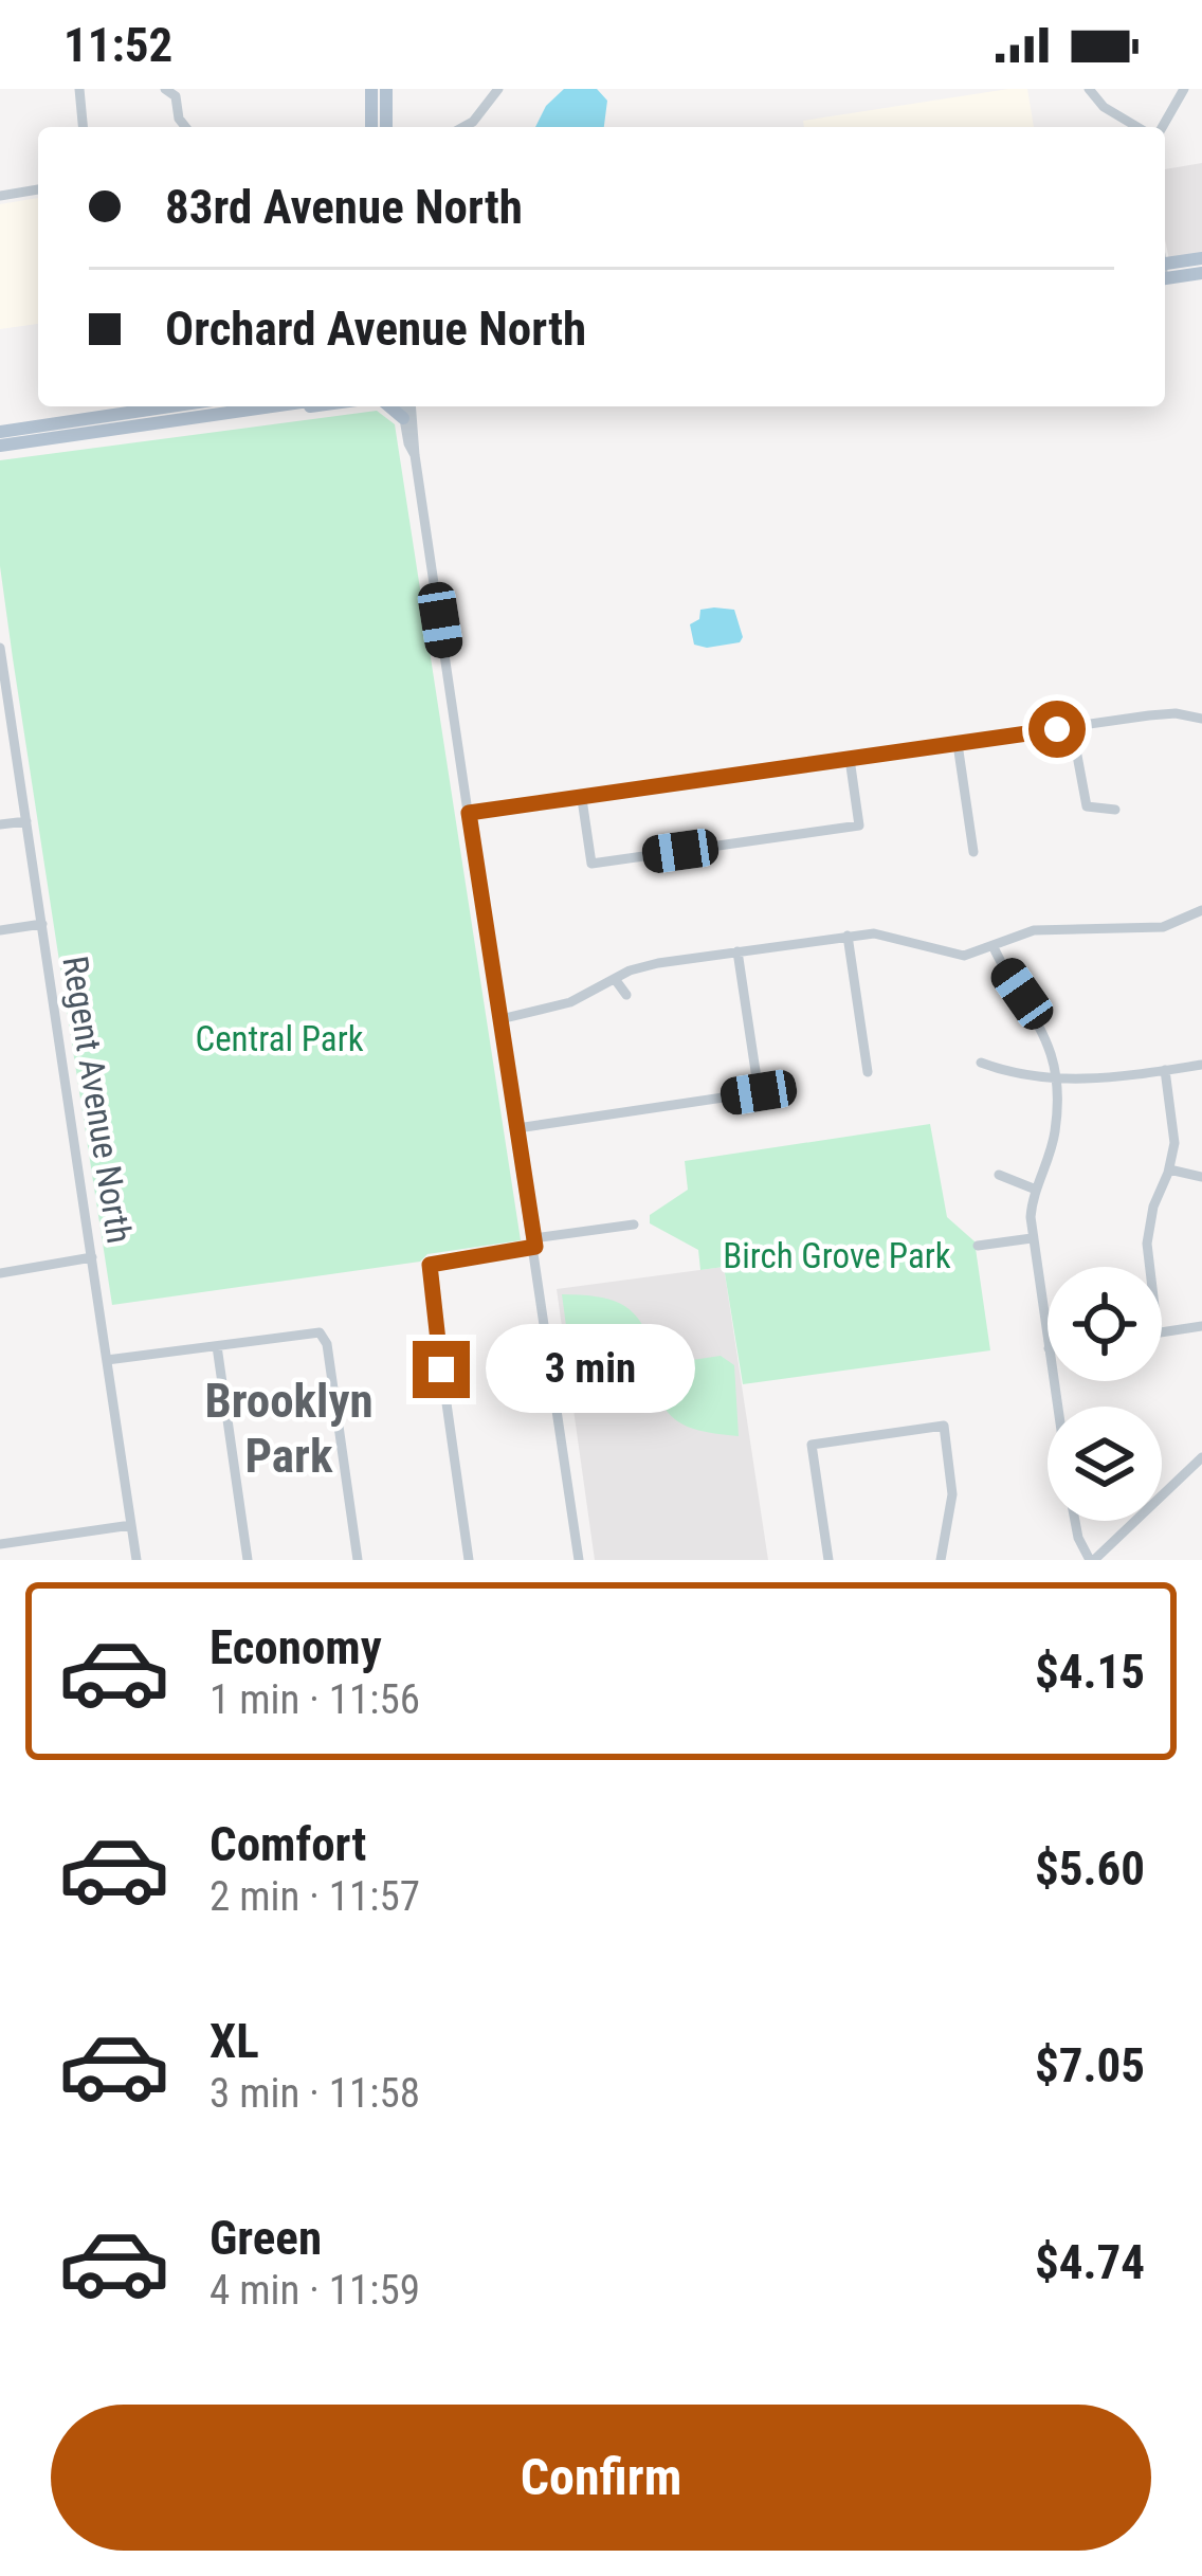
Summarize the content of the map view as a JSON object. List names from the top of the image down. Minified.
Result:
{"streets":{"street":["Regent Avenue North"]},"districts":["Brooklyn Park"],"parks":["Central Park","Birch Grove Park"],"page":{"status":"11:52","banner":["83rd Avenue North","Orchard Avenue North"],"bubble":"3 min","list":[{"name":"Economy","note":"1 min · 11:56","value":"$4.15"},{"name":"Comfort","note":"2 min · 11:57","value":"$5.60"},{"name":"XL","note":"3 min · 11:58","value":"$7.05"},{"name":"Green","note":"4 min · 11:59","value":"$4.74"}],"buttons":"Confirm"}}
